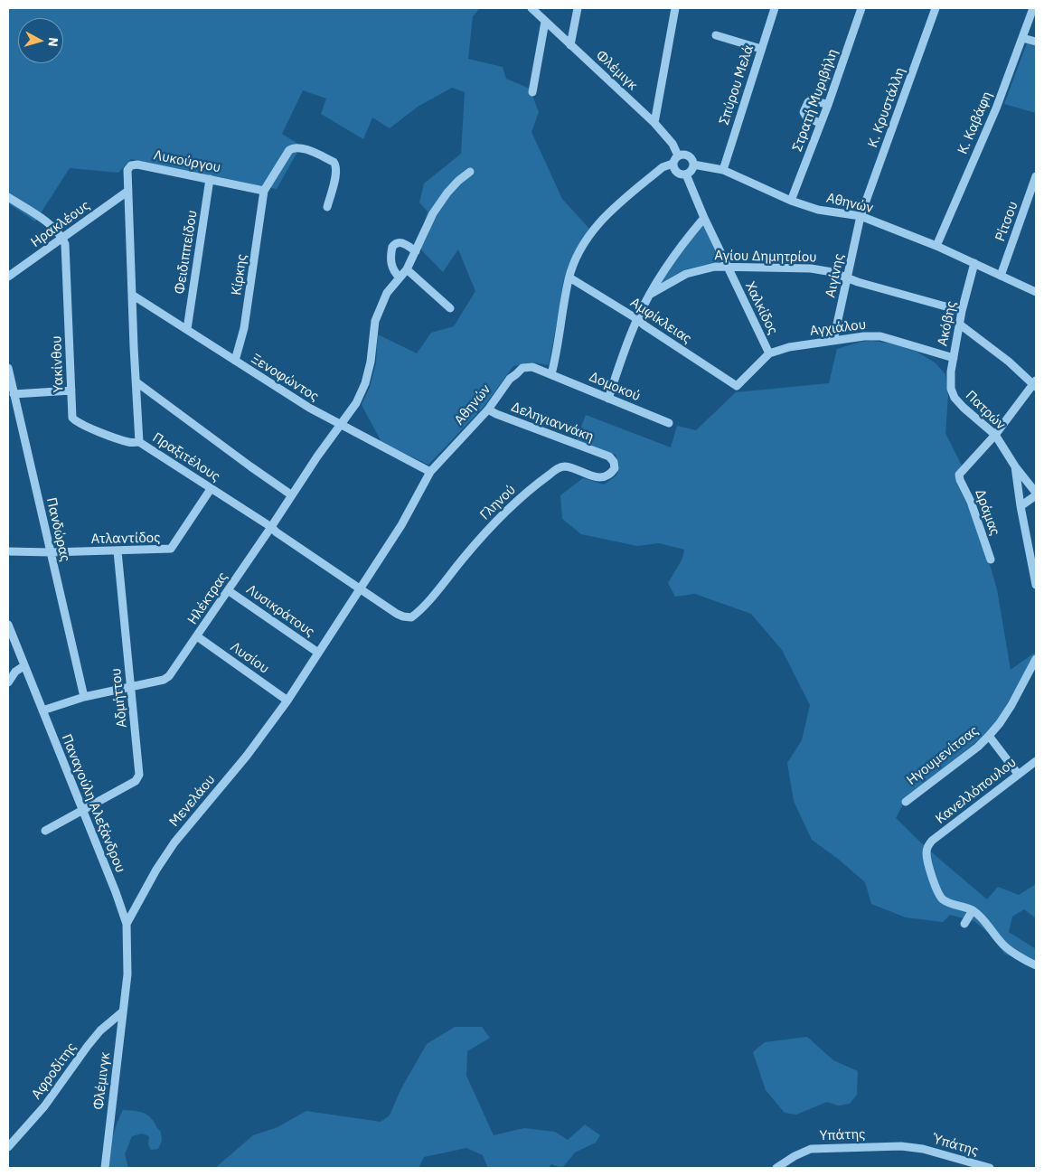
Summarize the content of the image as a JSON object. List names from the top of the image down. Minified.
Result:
{"streets":{"street":["Φλέμιγκ","Σπύρου Μελά","Στρατή Μυριβήλη","Κ. Κρυστάλλη","Κ. Καβάφη","Λυκούργου","Αθηνών","Ρίτσου","Ηρακλέους","Φειδιππείδου","Αγίου Δημητρίου","Κίρκης","Αιγίνης","Χαλκίδος","Αμφίκλειας","Ακόβης","Αγχιάλου","Υακίνθου","Ξενοφώντος","Δομοκού","Πατρών","Δεληγιαννάκη","Πραξιτέλους","Γληνού","Δράμας","Πανδώρας","Ατλαντίδος","Ηλέκτρας","Λυσικράτους","Λυσίου","Αδμήττου","Ηγουμενίτσας","Κανελλόπουλου","Μενελάου","Παναγούλη Αλεξάνδρου","Αφροδίτης","Φλέμινγκ","Υπάτης","Ύπάτης"]},"crossings":[["Φλέμιγκ","Αθηνών"],["Φλέμιγκ","Χαλκίδος"],["Σπύρου Μελά","Αθηνών"],["Στρατή Μυριβήλη","Αθηνών"],["Κ. Κρυστάλλη","Αθηνών"],["Κ. Κρυστάλλη","Αιγίνης"],["Κ. Καβάφη","Αθηνών"],["Λυκούργου","Ηρακλέους"],["Λυκούργου","Φειδιππείδου"],["Λυκούργου","Κίρκης"],["Λυκούργου","Πραξιτέλους"],["Αθηνών","Ρίτσου"],["Αθηνών","Αιγίνης"],["Αθηνών","Χαλκίδος"],["Αθηνών","Ακόβης"],["Αθηνών","Ξενοφώντος"],["Αθηνών","Δομοκού"],["Αθηνών","Δεληγιαννάκη"],["Αθηνών","Πραξιτέλους"],["Αθηνών","Λυσικράτους"],["Αθηνών","Λυσίου"],["Αθηνών","Μενελάου"],["Ηρακλέους","Υακίνθου"],["Ηρακλέους","Πραξιτέλους"],["Φειδιππείδου","Ξενοφώντος"],["Αγίου Δημητρίου","Αιγίνης"],["Αγίου Δημητρίου","Χαλκίδος"],["Αγίου Δημητρίου","Ακόβης"],["Κίρκης","Ξενοφώντος"],["Αιγίνης","Αγχιάλου"],["Χαλκίδος","Αγχιάλου"],["Αμφίκλειας","Αγχιάλου"],["Ακόβης","Αγχιάλου"],["Ακόβης","Πατρών"],["Υακίνθου","Πραξιτέλους"],["Ξενοφώντος","Πραξιτέλους"],["Ξενοφώντος","Ηλέκτρας"],["Πατρών","Δράμας"],["Δεληγιαννάκη","Γληνού"],["Πραξιτέλους","Γληνού"],["Πραξιτέλους","Ατλαντίδος"],["Πραξιτέλους","Ηλέκτρας"],["Πανδώρας","Ατλαντίδος"],["Πανδώρας","Ηλέκτρας"],["Ατλαντίδος","Αδμήττου"],["Ηλέκτρας","Λυσικράτους"],["Ηλέκτρας","Λυσίου"],["Ηλέκτρας","Αδμήττου"],["Ηλέκτρας","Παναγούλη Αλεξάνδρου"],["Λυσίου","Μενελάου"],["Αδμήττου","Παναγούλη Αλεξάνδρου"],["Μενελάου","Παναγούλη Αλεξάνδρου"],["Παναγούλη Αλεξάνδρου","Φλέμινγκ"],["Αφροδίτης","Φλέμινγκ"],["Υπάτης","Ύπάτης"]],"north":"right"}
